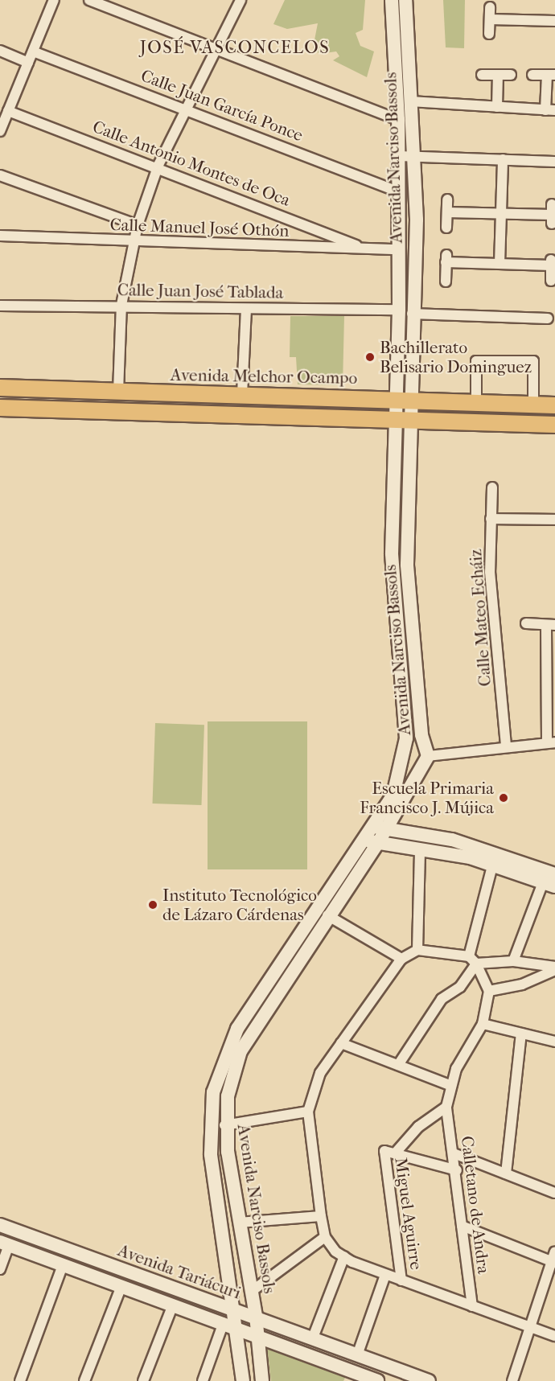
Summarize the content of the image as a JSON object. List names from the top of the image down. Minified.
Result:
{"streets":{"main road":["Avenida Melchor Ocampo"],"street":["Calle Juan García Ponce","Avenida Narciso Bassols","Calle Antonio Montes de Oca","Calle Manuel José Othón","Calle Juan José Tablada","Calle Mateo Echáiz","Calletano de Andra","Miguel Aguirre","Avenida Tariácuri"]},"crossings":[["Calle Juan García Ponce","Avenida Narciso Bassols"],["Avenida Narciso Bassols","Calle Manuel José Othón"],["Avenida Narciso Bassols","Calle Juan José Tablada"],["Avenida Narciso Bassols","Avenida Melchor Ocampo"],["Avenida Narciso Bassols","Avenida Tariácuri"],["Calle Antonio Montes de Oca","Calle Manuel José Othón"]],"districts":["JOSÉ VASCONCELOS"],"places":["Bachillerato Belisario Dominguez","Escuela Primaria Francisco J. Mújica","Instituto Tecnológico de Lázaro Cárdenas"]}
